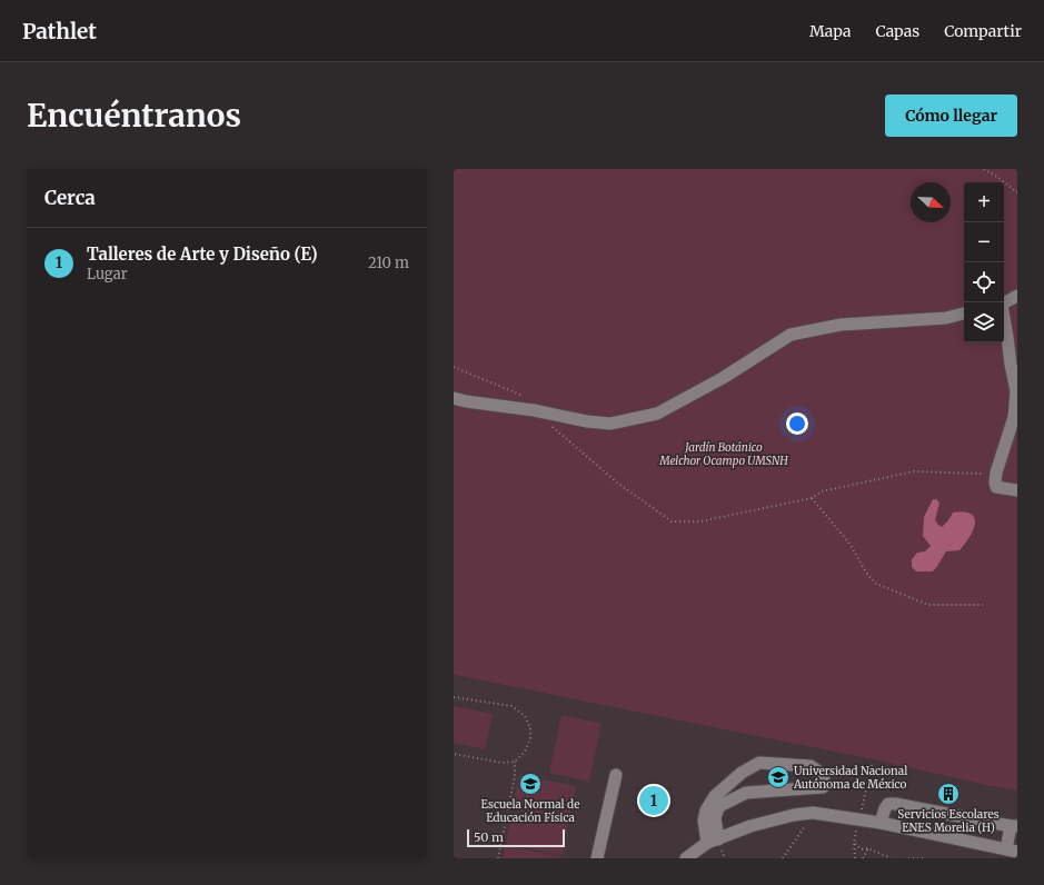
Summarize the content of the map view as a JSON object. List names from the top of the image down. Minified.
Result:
{"parks":["Jardín Botánico Melchor Ocampo UMSNH"],"places":{"school or university":["Universidad Nacional Autónoma de México","Escuela Normal de Educación Física"],"building":["Servicios Escolares ENES Morelia (H)"]},"scale_bar":"50 m","north":"bottom right","page":{"header":"Pathlet","nav":["Mapa","Capas","Compartir"],"buttons":"Cómo llegar","title":"Encuéntranos","heading":"Cerca","map_buttons":["+","−"],"list":[{"mark":"1","name":"Talleres de Arte y Diseño (E)","note":"Lugar","value":"210 m"}],"pins":"1","scale":"50 m"}}
